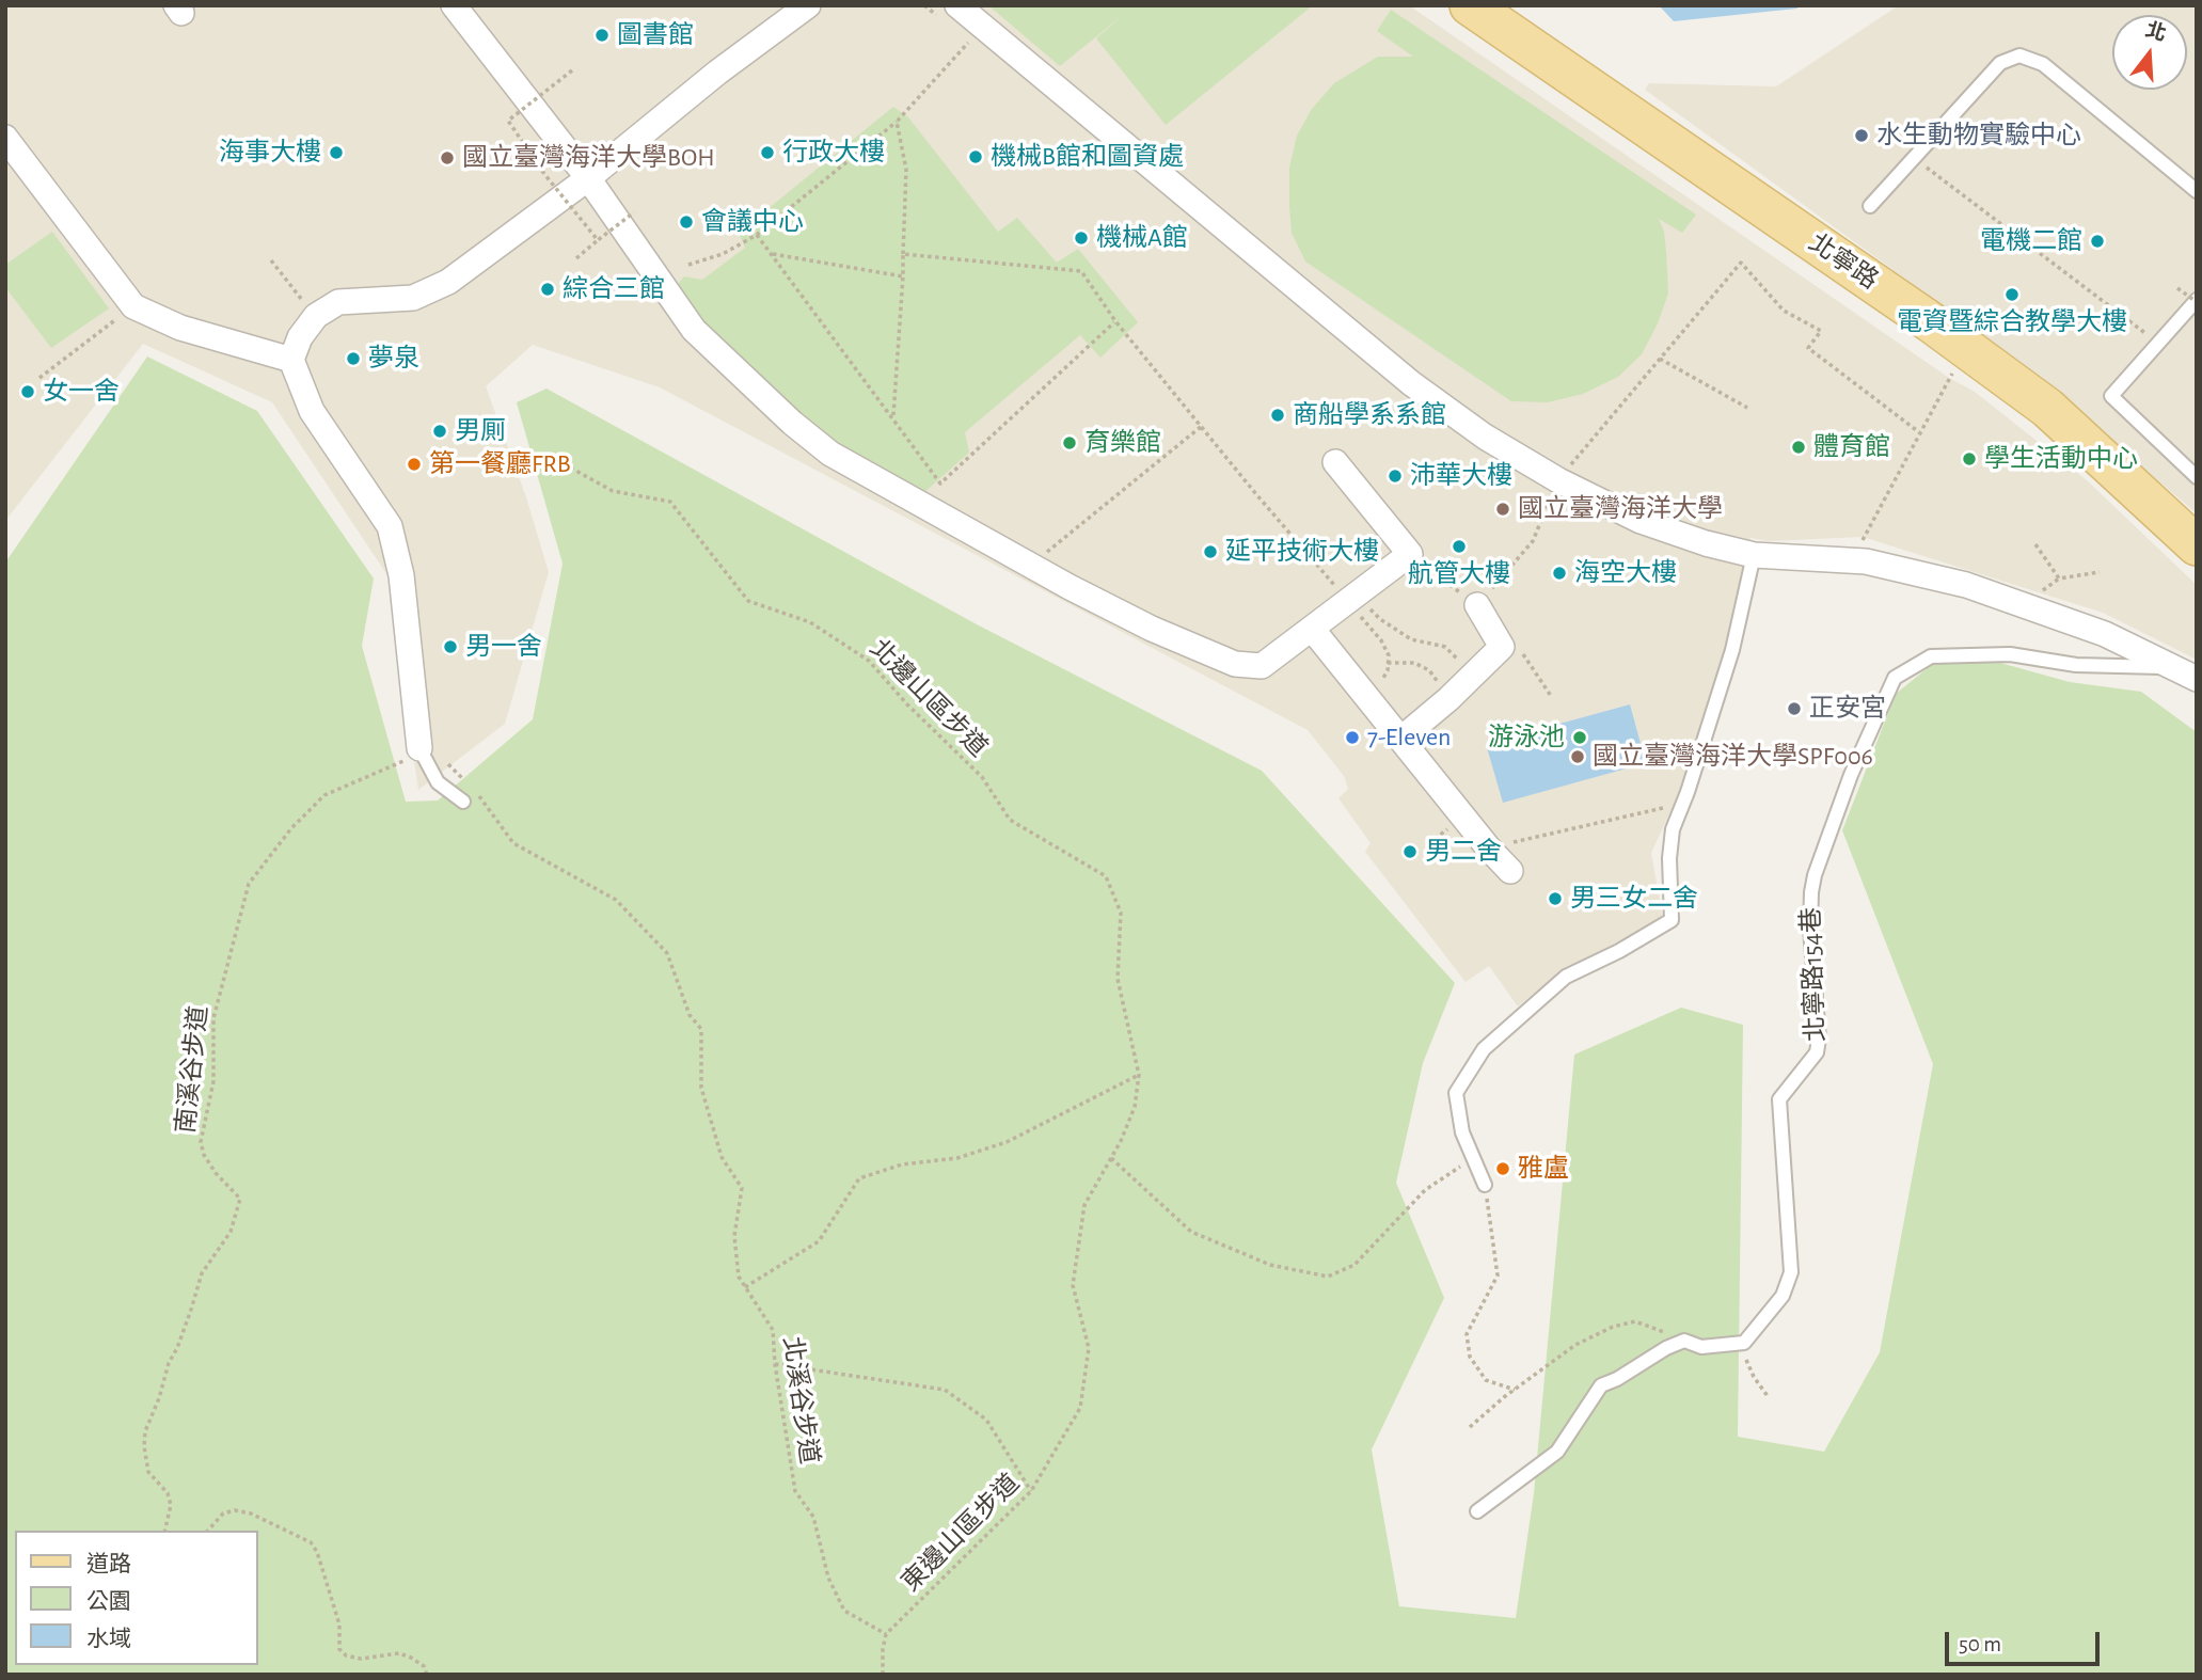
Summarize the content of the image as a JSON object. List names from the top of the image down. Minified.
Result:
{"streets":{"main road":["北寧路"],"street":["北寧路154巷"],"path":["北邊山區步道","南溪谷步道","北溪谷步道","東邊山區步道"]},"crossings":[["北邊山區步道","東邊山區步道"],["北溪谷步道","東邊山區步道"]],"places":["圖書館","水生動物實驗中心","海事大樓","行政大樓","機械B館和圖資處","國立臺灣海洋大學BOH","會議中心","機械A館","電機二館","綜合三館","電資暨綜合教學大樓","夢泉","女一舍","商船學系系館","男厠","育樂館","體育館","學生活動中心","第一餐廳FRB","沛華大樓","國立臺灣海洋大學","航管大樓","延平技術大樓","海空大樓","男一舍","正安宮","7-Eleven","游泳池","國立臺灣海洋大學SPF006","男二舍","男三女二舍","雅盧"],"legend":["道路","公園","水域"],"scale_bar":"50 m","north":"top"}
